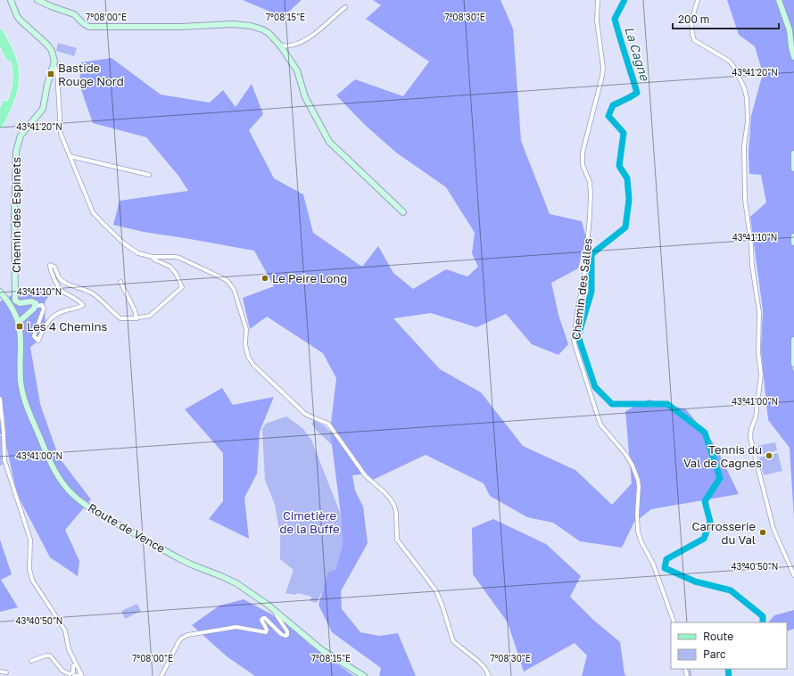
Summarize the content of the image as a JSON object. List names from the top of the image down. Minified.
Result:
{"streets":{"street":["Chemin des Espinets","Chemin des Salles","Route de Vence"]},"water":["La Cagne"],"parks":["Cimetière de la Buffe"],"places":{"transit":["Bastide Rouge Nord","Les 4 Chemins"],"other":["Le Peire Long","Tennis du Val de Cagnes","Carrosserie du Val"]},"legend":["Route","Parc"],"scale_bar":"200 m","coordinates":["7°08'00\"E","7°08'15\"E","7°08'30\"E","43°41'20\"N","43°41'10\"N","43°41'00\"N","43°40'50\"N"]}
